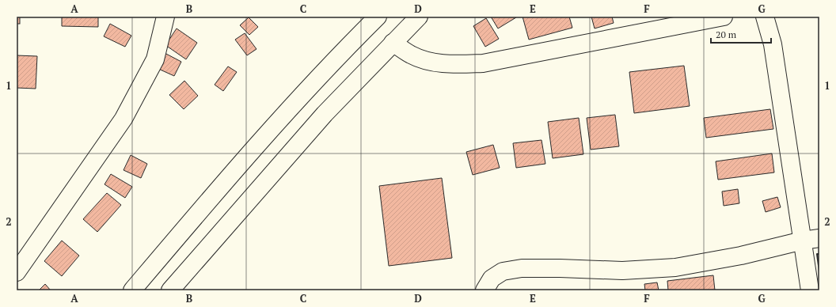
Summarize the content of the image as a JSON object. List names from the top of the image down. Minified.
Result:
{"scale_bar":"20 m","grid":{"columns":["A","B","C","D","E","F","G"],"rows":["1","2"]}}
